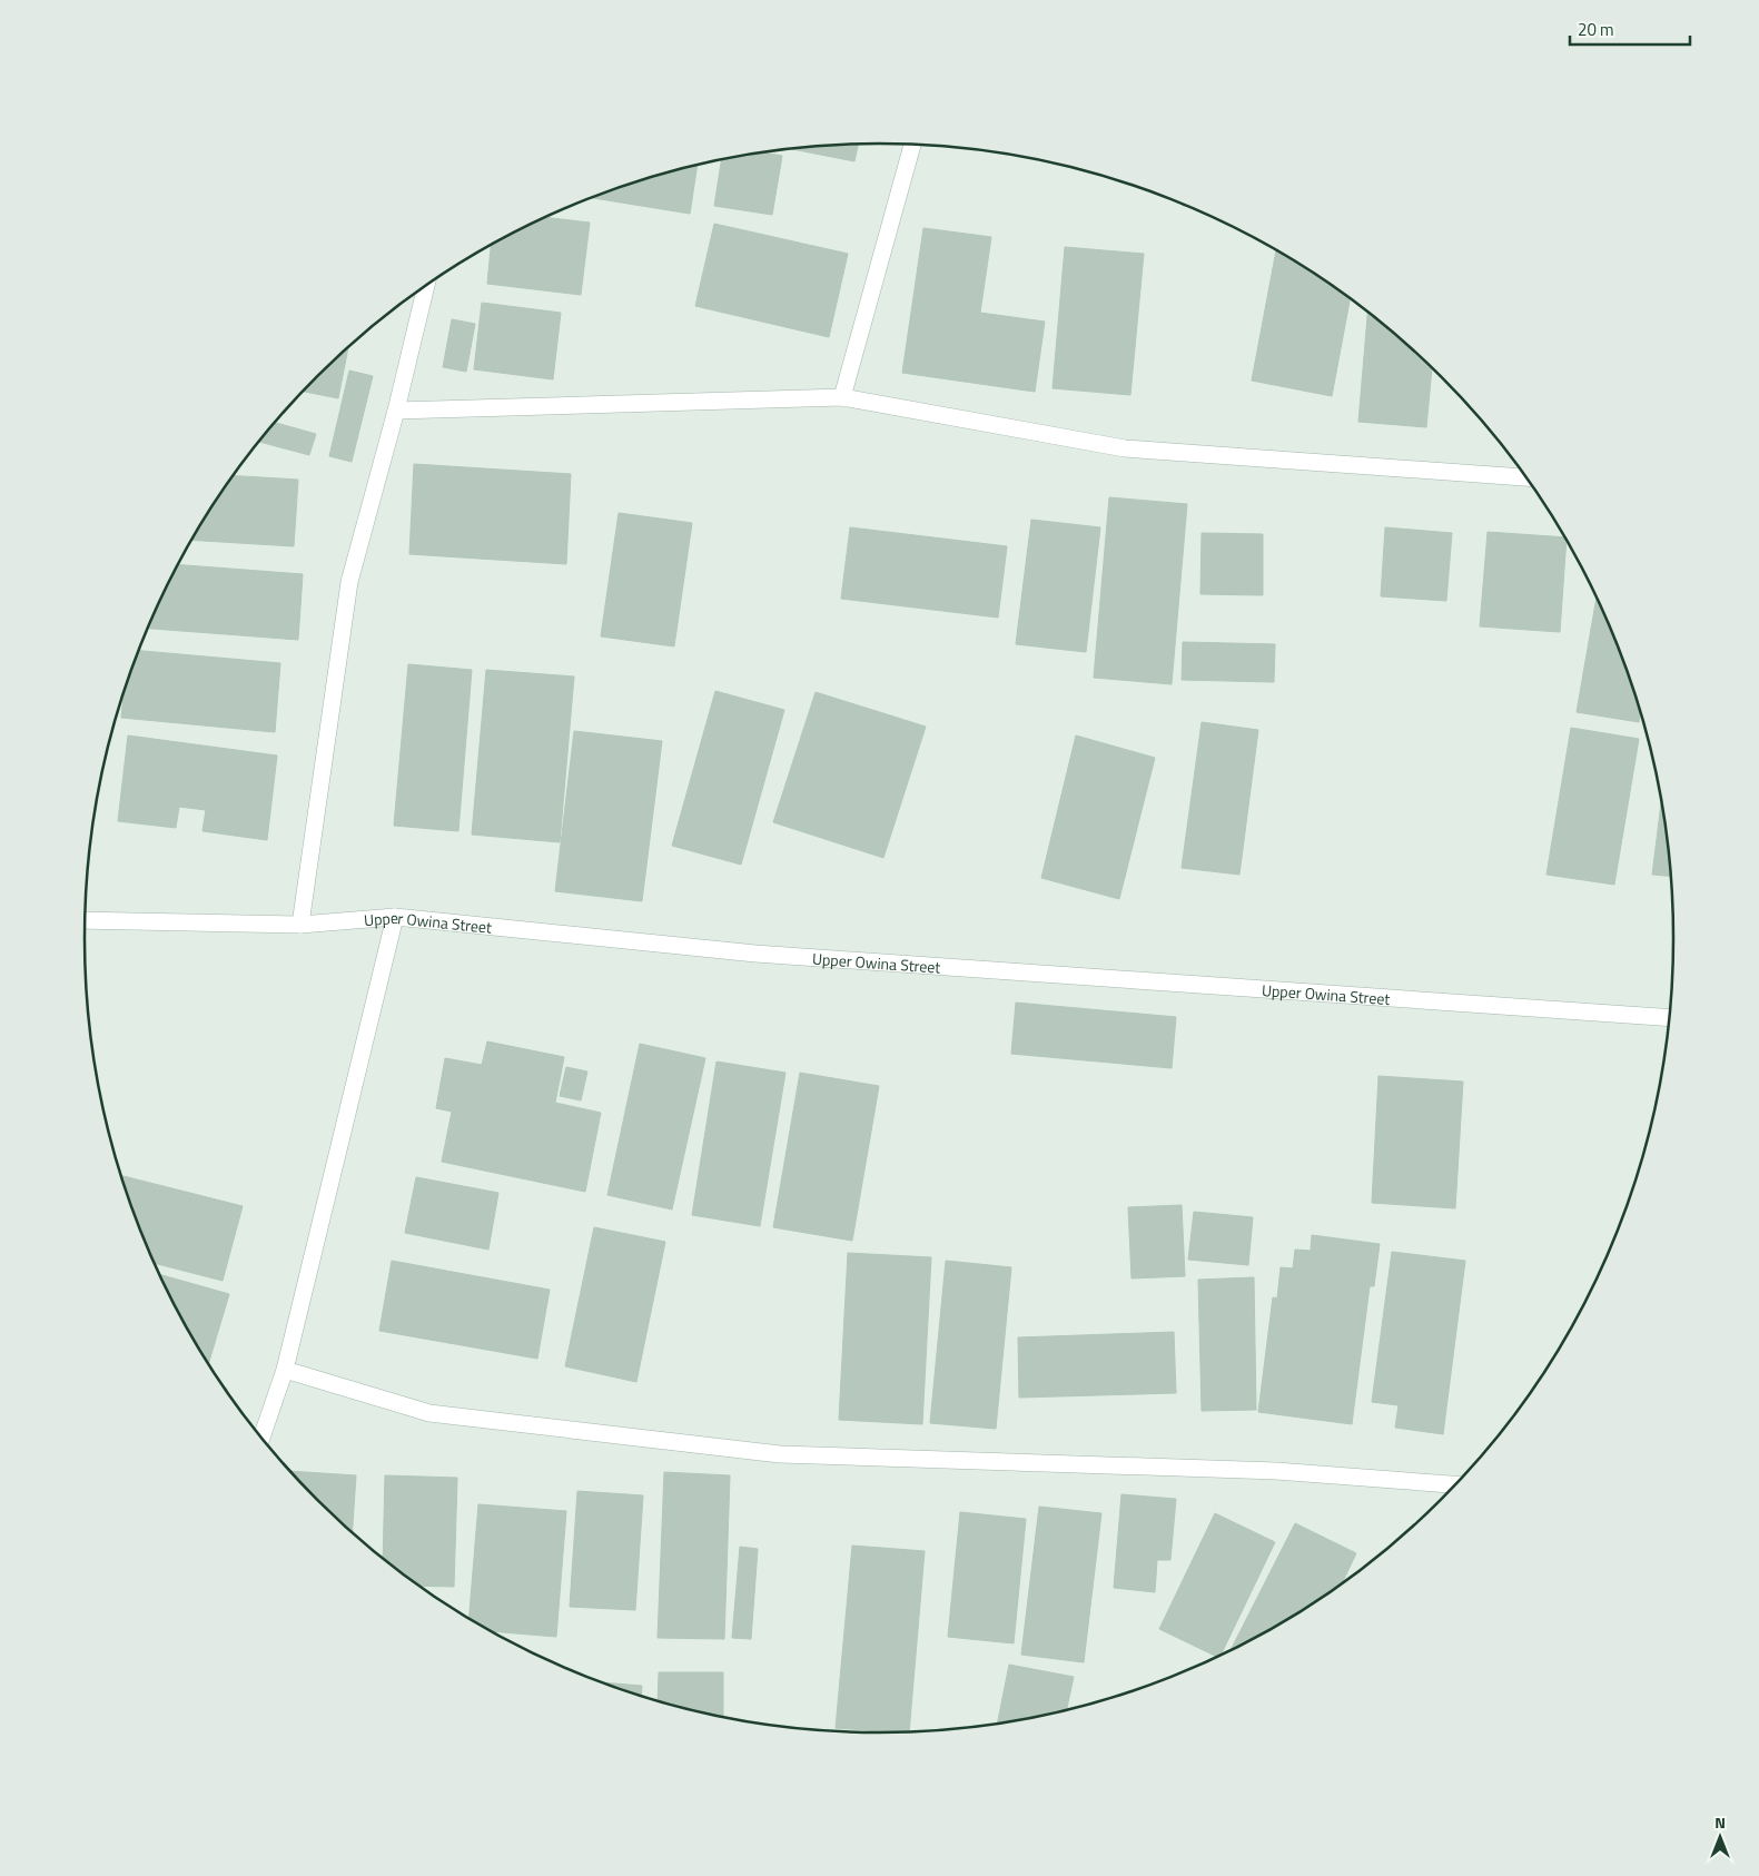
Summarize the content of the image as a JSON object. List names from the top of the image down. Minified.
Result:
{"streets":{"street":["Upper Owina Street"]},"scale_bar":"20 m","north":"top"}
